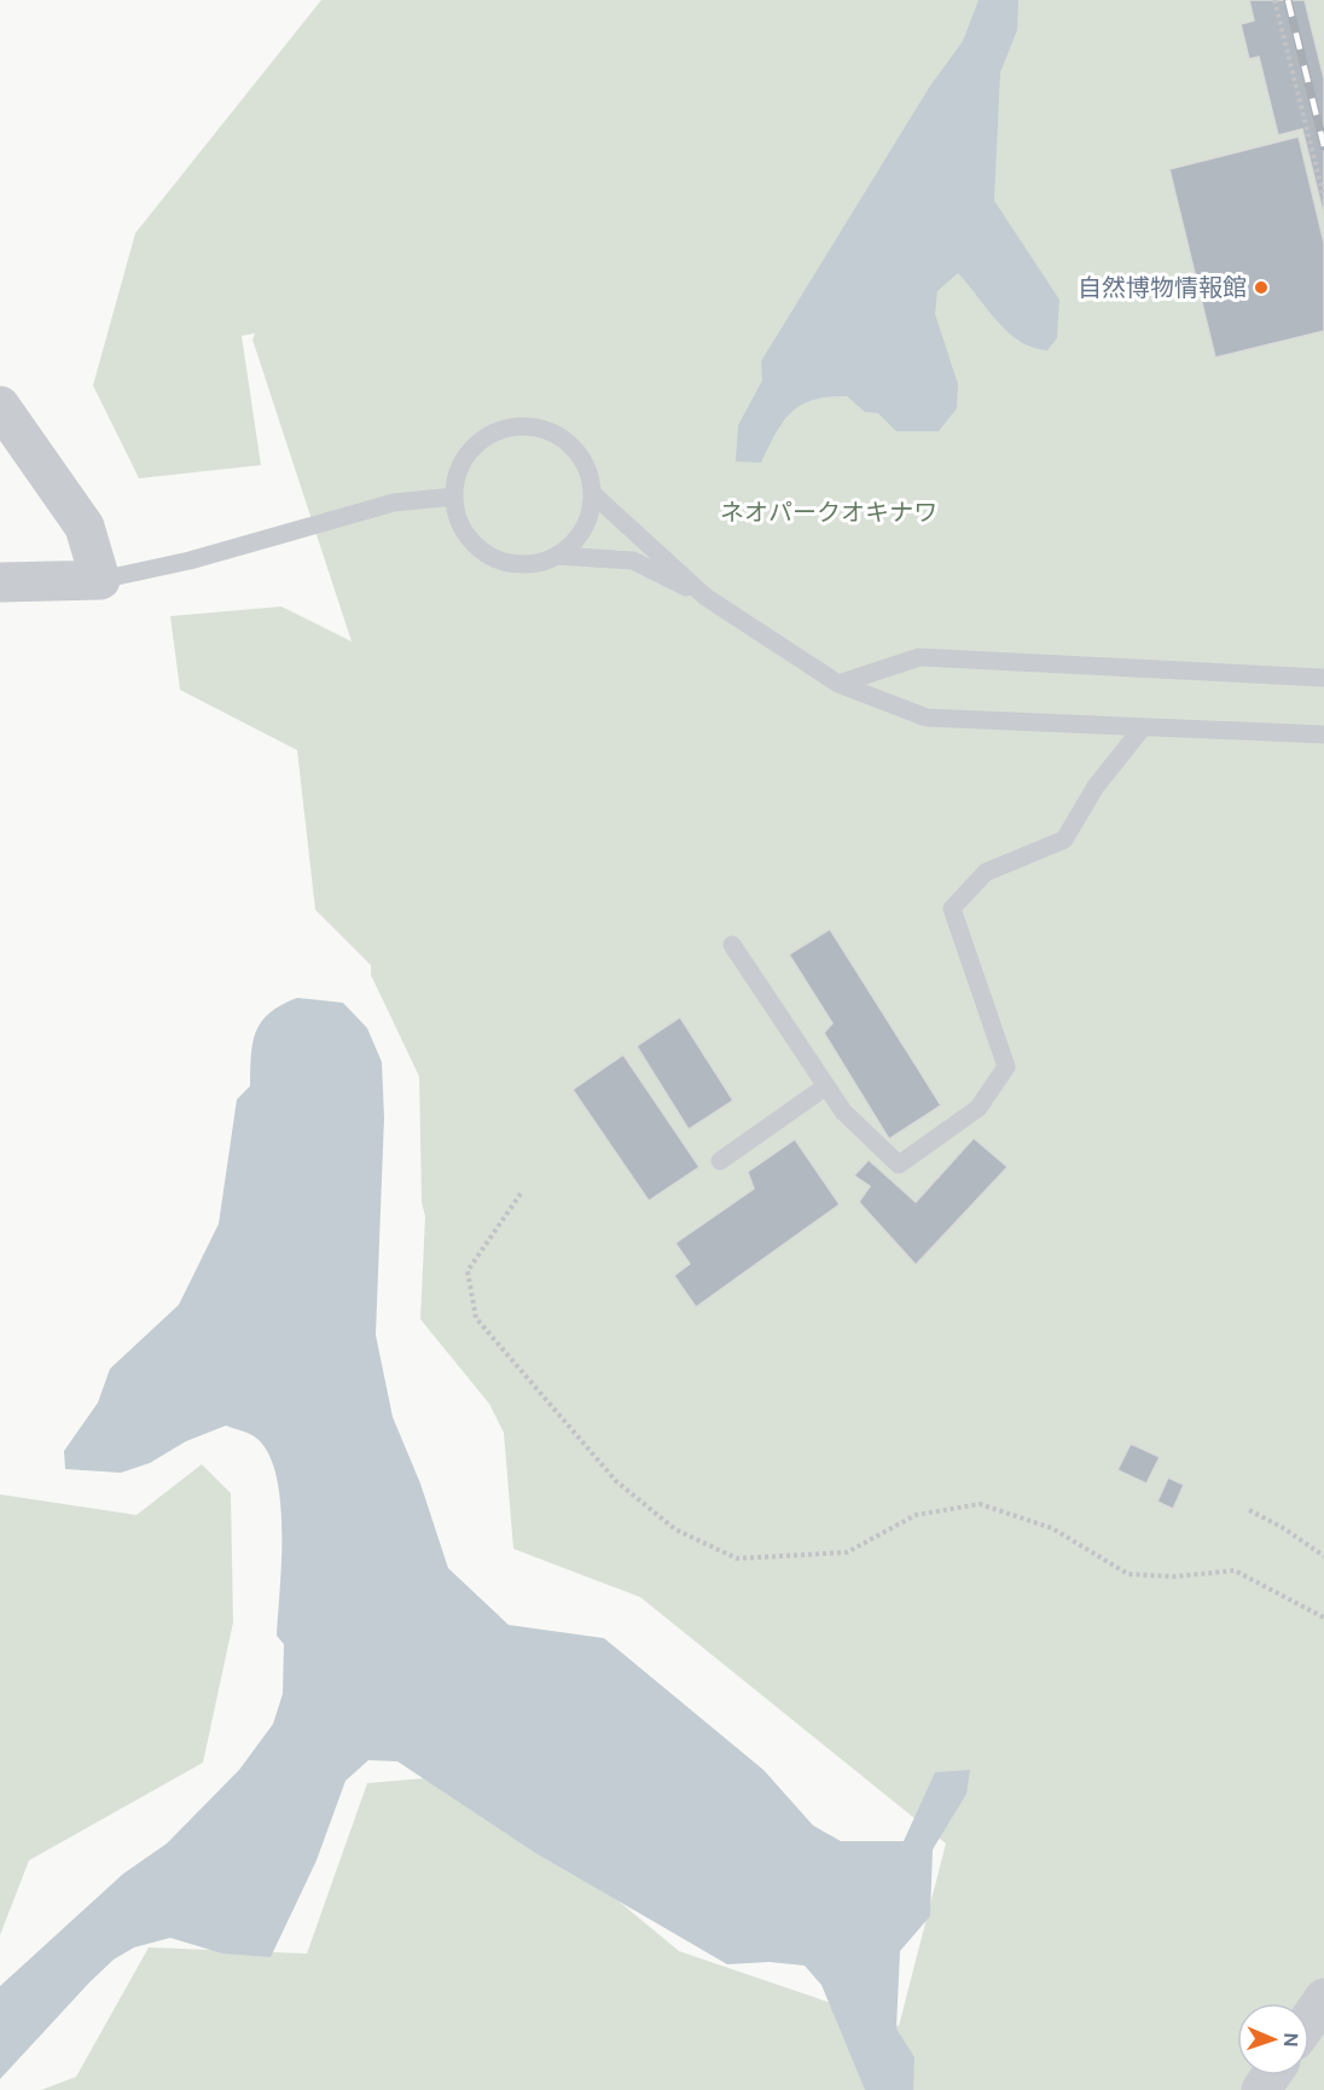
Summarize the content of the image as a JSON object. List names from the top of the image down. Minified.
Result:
{"parks":["ネオパークオキナワ"],"places":["自然博物情報館"],"north":"right"}
